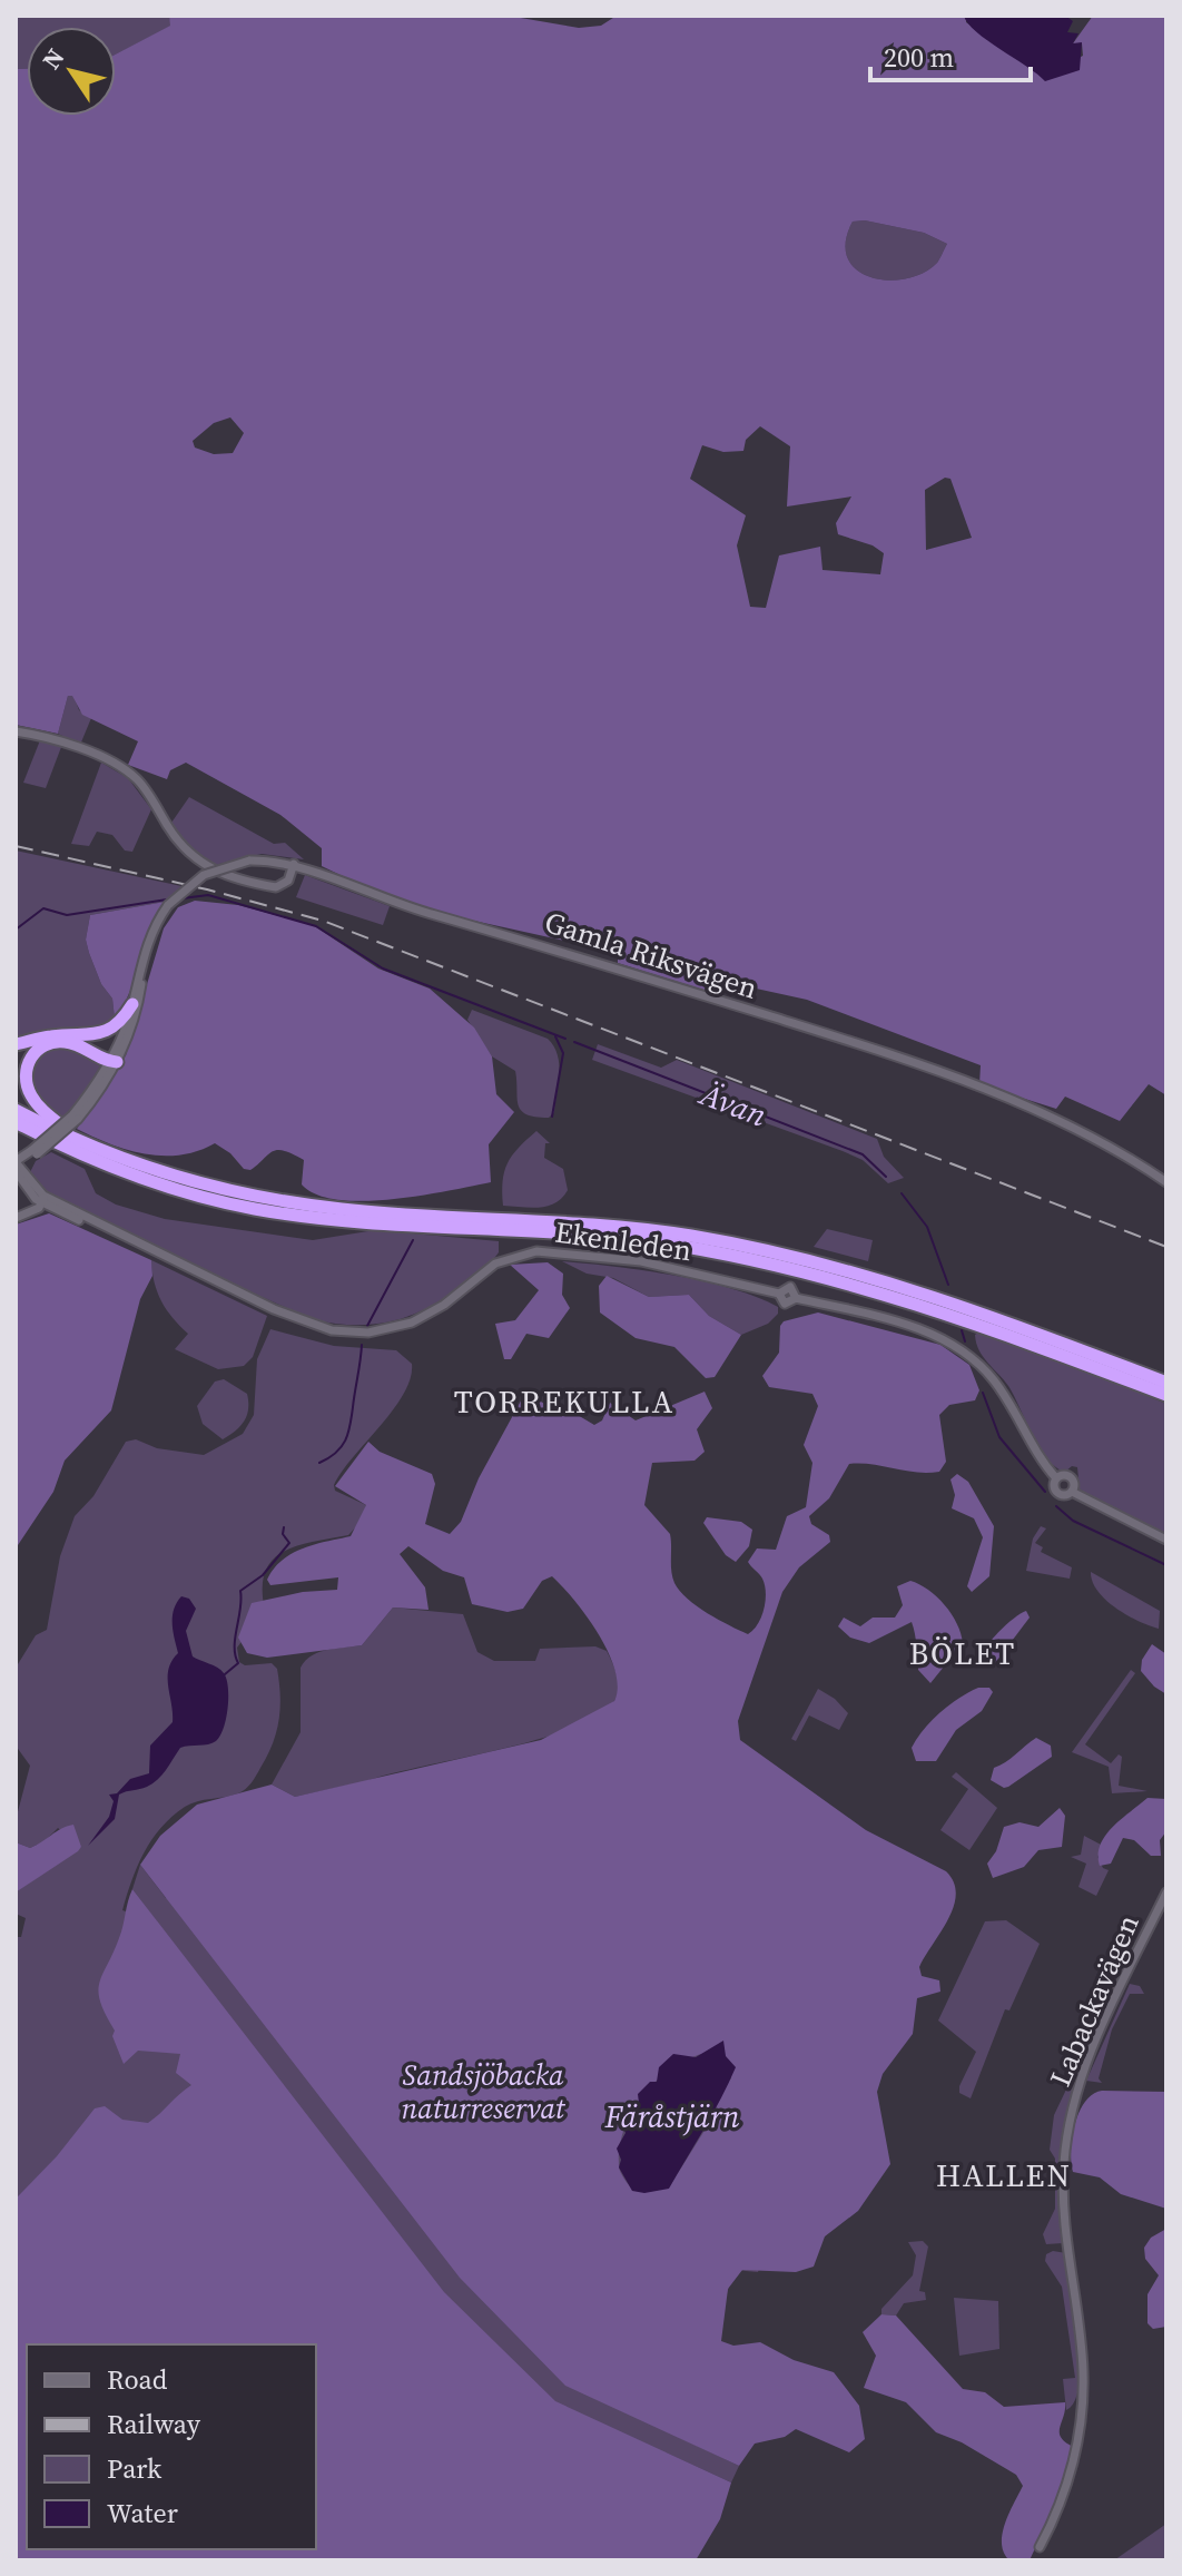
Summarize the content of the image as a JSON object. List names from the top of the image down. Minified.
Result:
{"streets":{"street":["Gamla Riksvägen","Ekenleden","Labackavägen"]},"crossings":[["Gamla Riksvägen","Ekenleden"]],"districts":["TORREKULLA","BÖLET","HALLEN"],"water":["Ävan","Färåstjärn"],"parks":["Sandsjöbacka naturreservat"],"legend":["Road","Railway","Park","Water"],"scale_bar":"200 m","north":"top left"}
